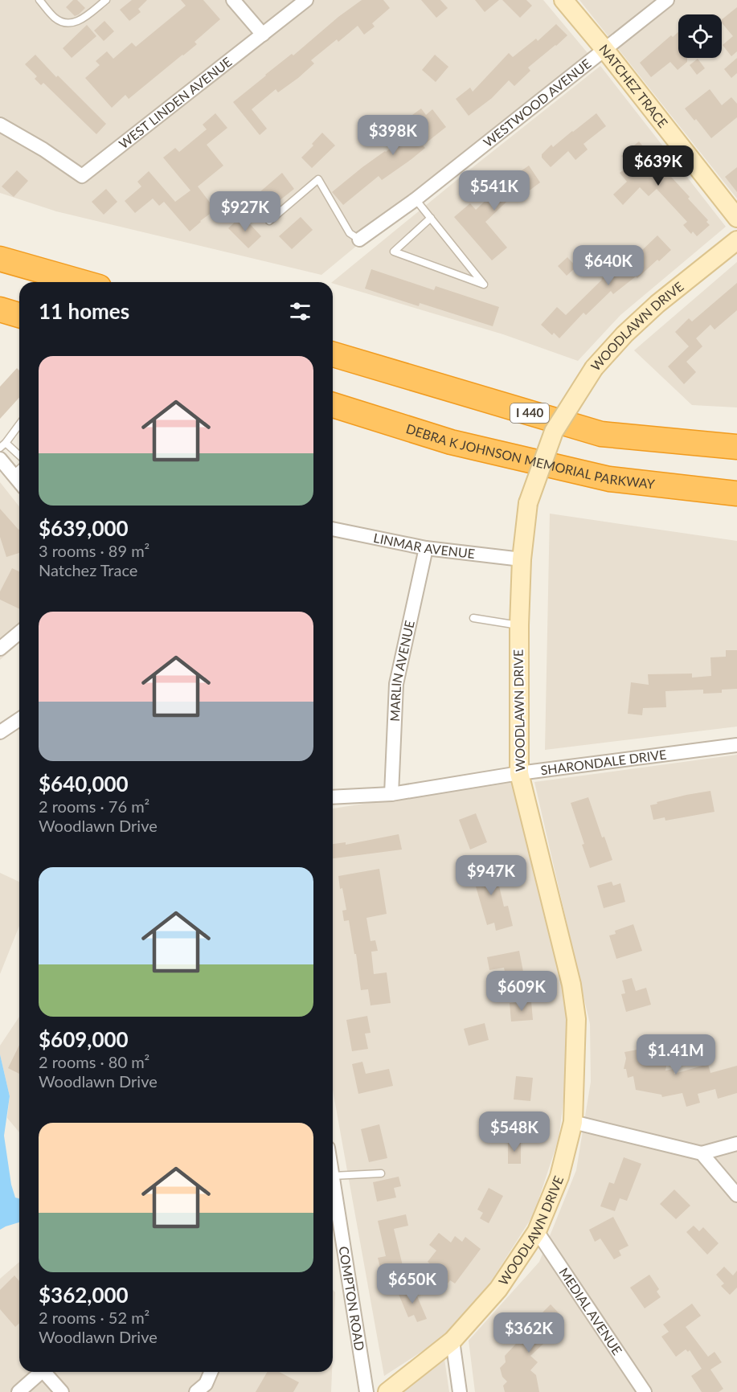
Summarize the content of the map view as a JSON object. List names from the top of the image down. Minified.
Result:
{"streets":{"highway":["I 440","DEBRA K JOHNSON MEMORIAL PARKWAY"],"main road":["NATCHEZ TRACE","WOODLAWN DRIVE"],"street":["WEST LINDEN AVENUE","WESTWOOD AVENUE","LINMAR AVENUE","MARLIN AVENUE","SHARONDALE DRIVE","COMPTON ROAD","MEDIAL AVENUE"]},"crossings":[["NATCHEZ TRACE","WESTWOOD AVENUE"],["WOODLAWN DRIVE","LINMAR AVENUE"],["WOODLAWN DRIVE","SHARONDALE DRIVE"],["WOODLAWN DRIVE","MEDIAL AVENUE"],["LINMAR AVENUE","MARLIN AVENUE"],["MARLIN AVENUE","SHARONDALE DRIVE"]],"page":{"price":["$398K","$639K","$541K","$927K","$640K","$947K","$609K","$1.41M","$548K","$650K","$362K"],"heading":"11 homes","list":[{"name":"$639,000","note":"3 rooms · 89 m² · Natchez Trace"},{"name":"$640,000","note":"2 rooms · 76 m² · Woodlawn Drive"},{"name":"$609,000","note":"2 rooms · 80 m² · Woodlawn Drive"},{"name":"$362,000","note":"2 rooms · 52 m² · Woodlawn Drive"}]}}
